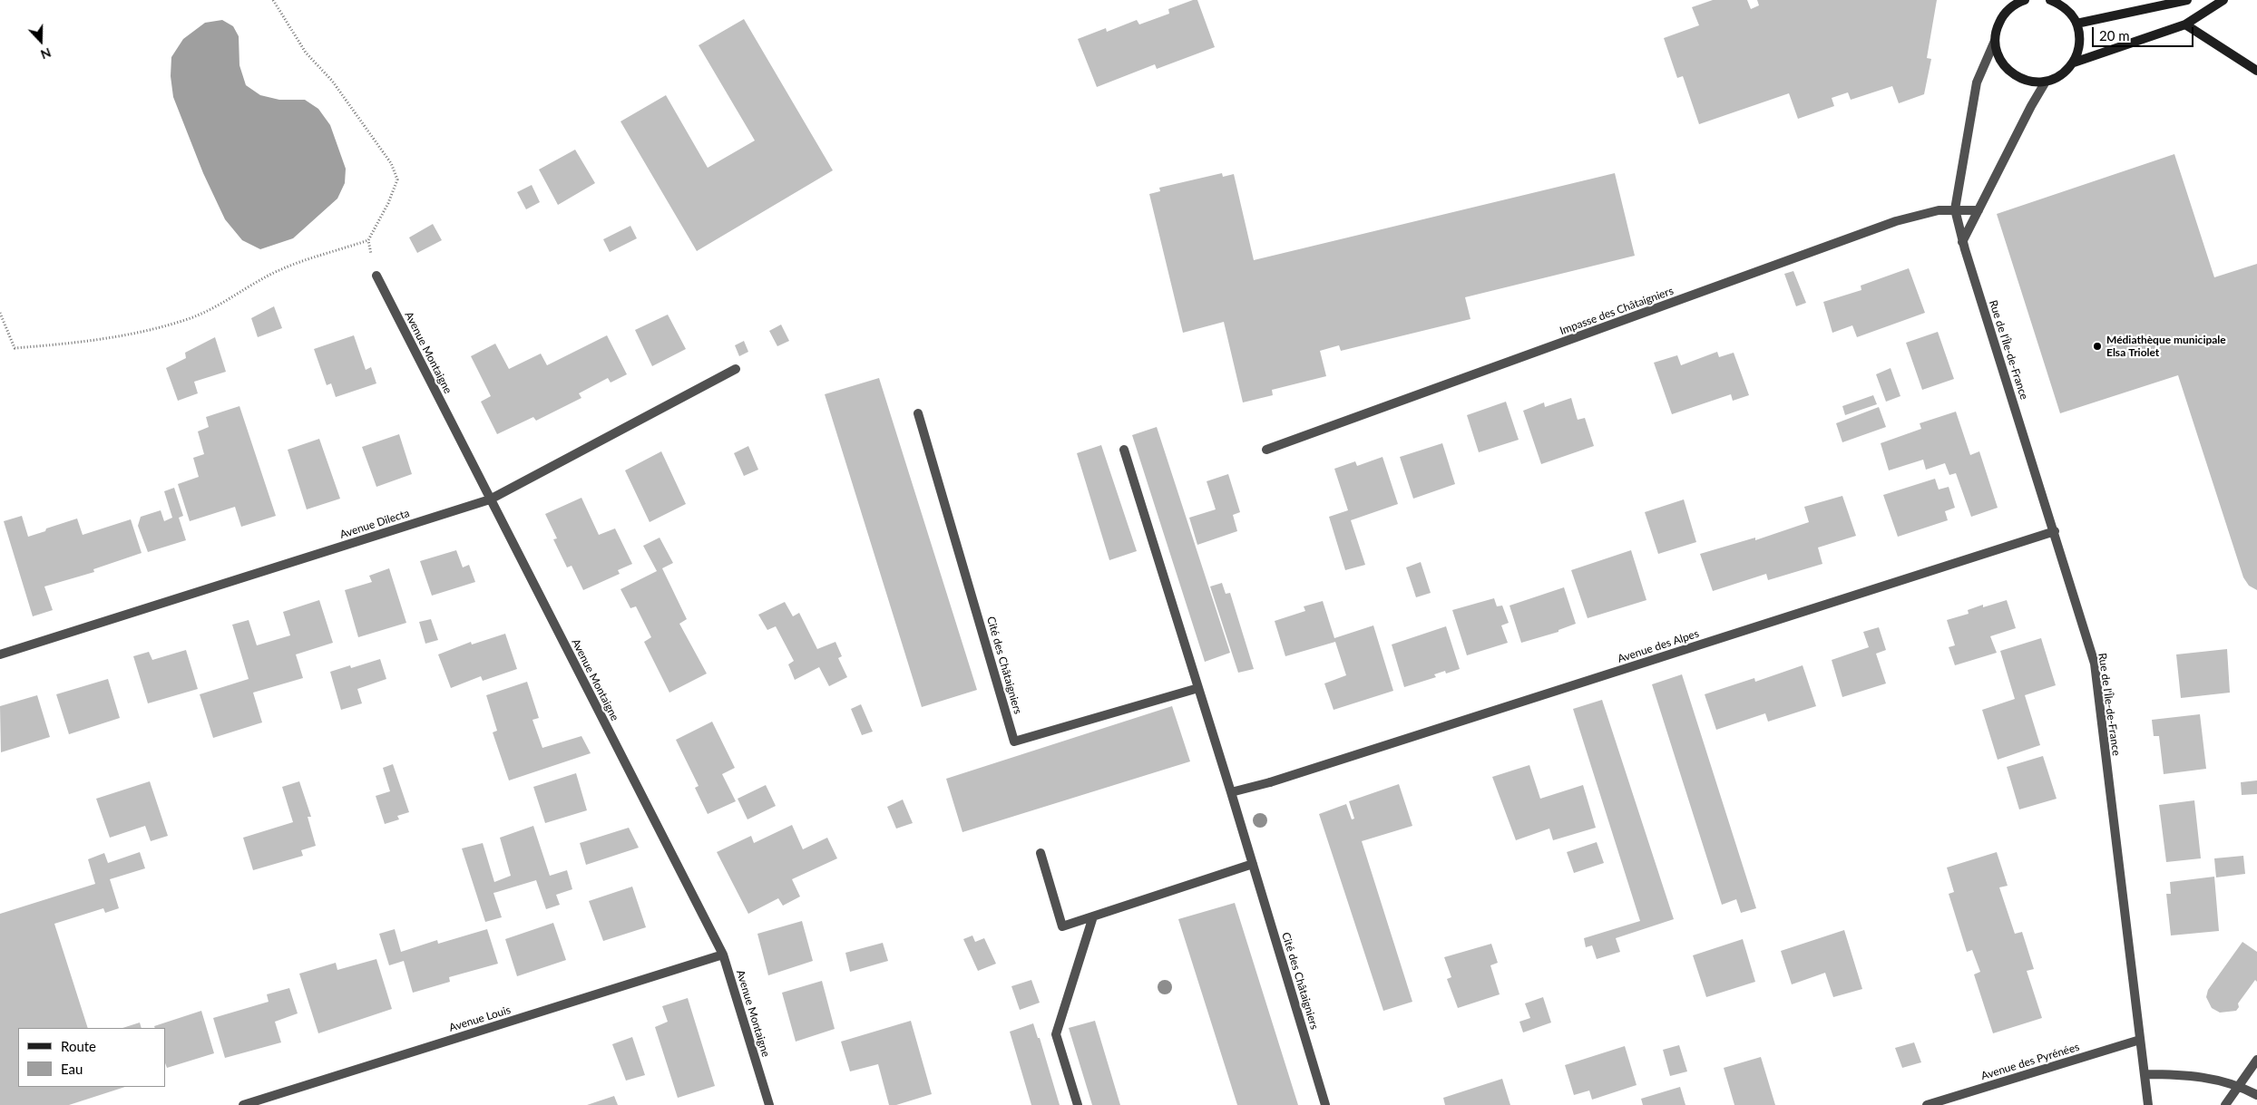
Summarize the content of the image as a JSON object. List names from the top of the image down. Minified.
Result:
{"streets":{"street":["Impasse des Châtaigniers","Rue de l'Île-de-France","Avenue Montaigne","Avenue Dilecta","Avenue des Alpes","Cité des Châtaigniers","Avenue Louis","Avenue des Pyrénées"]},"crossings":[["Impasse des Châtaigniers","Rue de l'Île-de-France"],["Rue de l'Île-de-France","Avenue des Alpes"],["Rue de l'Île-de-France","Avenue des Pyrénées"],["Avenue Montaigne","Avenue Dilecta"],["Avenue Montaigne","Avenue Louis"],["Avenue des Alpes","Cité des Châtaigniers"]],"places":["Médiathèque municipale Elsa Triolet"],"legend":["Route","Eau"],"scale_bar":"20 m","north":"bottom"}
